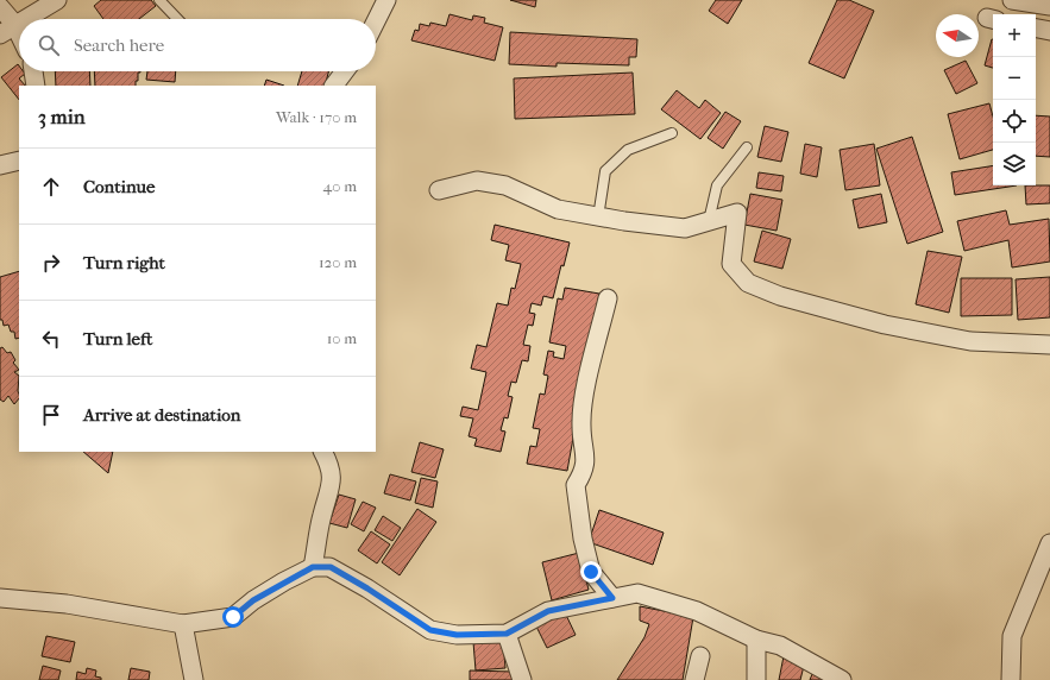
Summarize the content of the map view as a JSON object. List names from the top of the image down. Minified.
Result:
{"north":"left","page":{"map_buttons":["+","−"],"search":"Search here","heading":["3 min","Walk · 170 m"],"list":[["Continue","40 m"],["Turn right","120 m"],["Turn left","10 m"],"Arrive at destination"]}}
